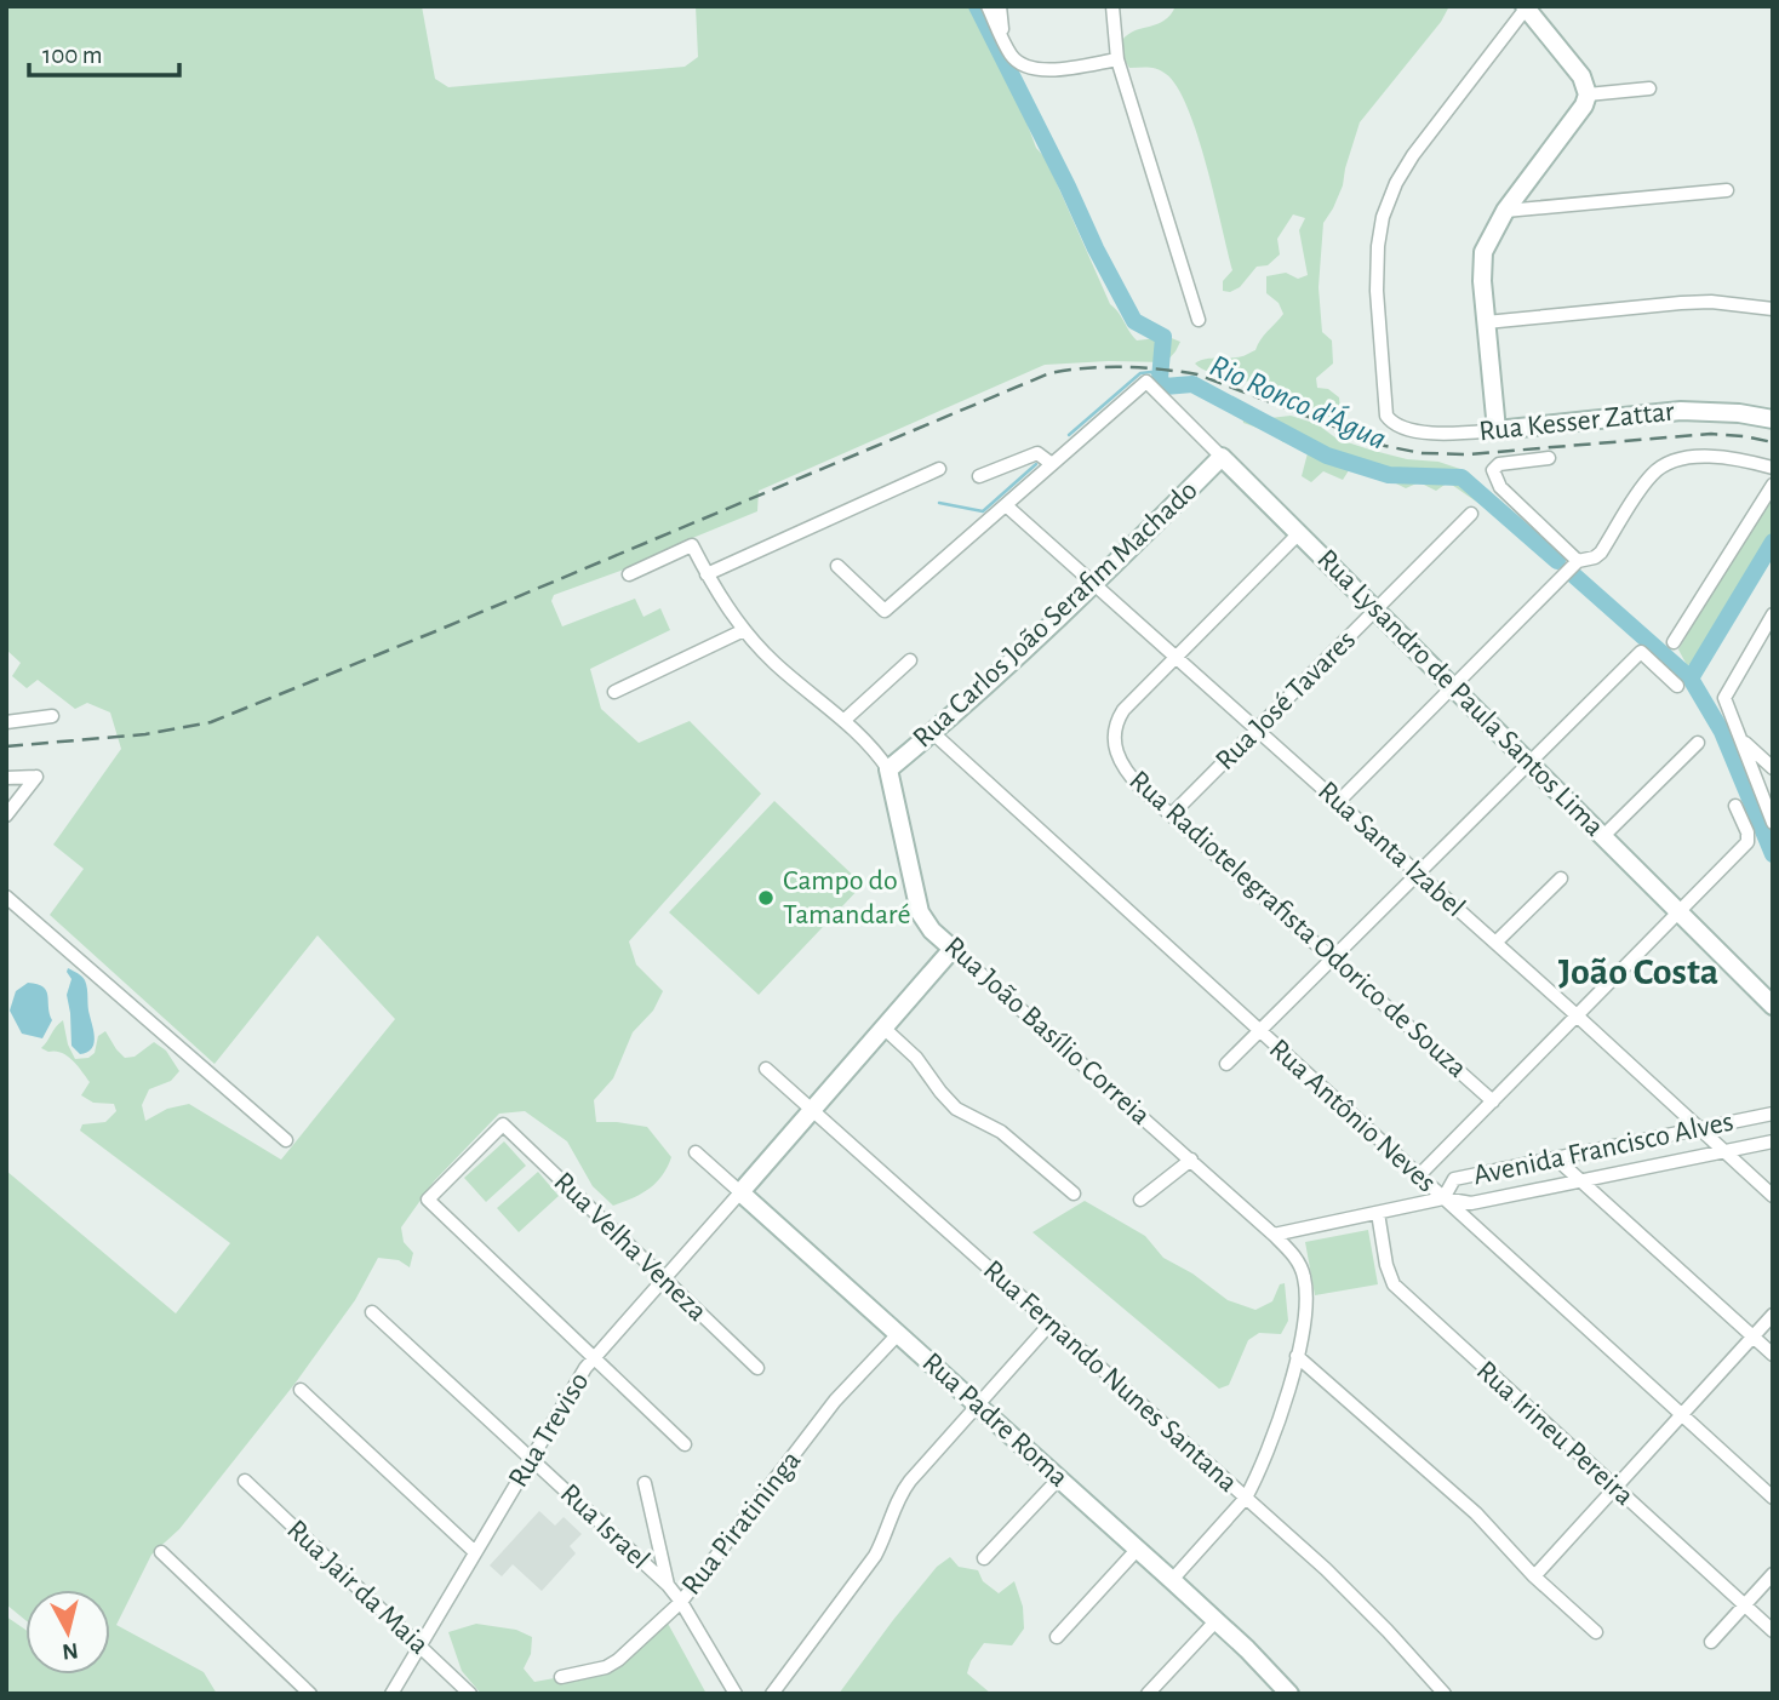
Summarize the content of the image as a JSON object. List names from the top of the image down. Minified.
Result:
{"streets":{"street":["Rua Kesser Zattar","Rua Carlos João Serafim Machado","Rua Lysandro de Paula Santos Lima","Rua José Tavares","Rua Santa Izabel","Rua Radiotelegrafista Odorico de Souza","Rua João Basílio Correia","Rua Antônio Neves","Avenida Francisco Alves","Rua Velha Veneza","Rua Fernando Nunes Santana","Rua Padre Roma","Rua Treviso","Rua Irineu Pereira","Rua Piratininga","Rua Israel","Rua Jair da Maia"]},"crossings":[["Rua Carlos João Serafim Machado","Rua Lysandro de Paula Santos Lima"],["Rua Carlos João Serafim Machado","Rua Santa Izabel"],["Rua Carlos João Serafim Machado","Rua João Basílio Correia"],["Rua Carlos João Serafim Machado","Rua Antônio Neves"],["Rua Lysandro de Paula Santos Lima","Rua José Tavares"],["Rua José Tavares","Rua Santa Izabel"],["Rua José Tavares","Rua Radiotelegrafista Odorico de Souza"],["Rua Santa Izabel","Rua Radiotelegrafista Odorico de Souza"],["Rua Santa Izabel","Avenida Francisco Alves"],["Rua João Basílio Correia","Avenida Francisco Alves"],["Rua João Basílio Correia","Rua Fernando Nunes Santana"],["Rua João Basílio Correia","Rua Padre Roma"],["Rua Antônio Neves","Avenida Francisco Alves"],["Avenida Francisco Alves","Rua Irineu Pereira"],["Rua Velha Veneza","Rua Treviso"],["Rua Padre Roma","Rua Treviso"],["Rua Padre Roma","Rua Piratininga"],["Rua Treviso","Rua Israel"],["Rua Treviso","Rua Jair da Maia"],["Rua Piratininga","Rua Israel"]],"districts":["João Costa"],"water":["Rio Ronco d'Água"],"places":["Campo do Tamandaré"],"scale_bar":"100 m","north":"bottom"}
